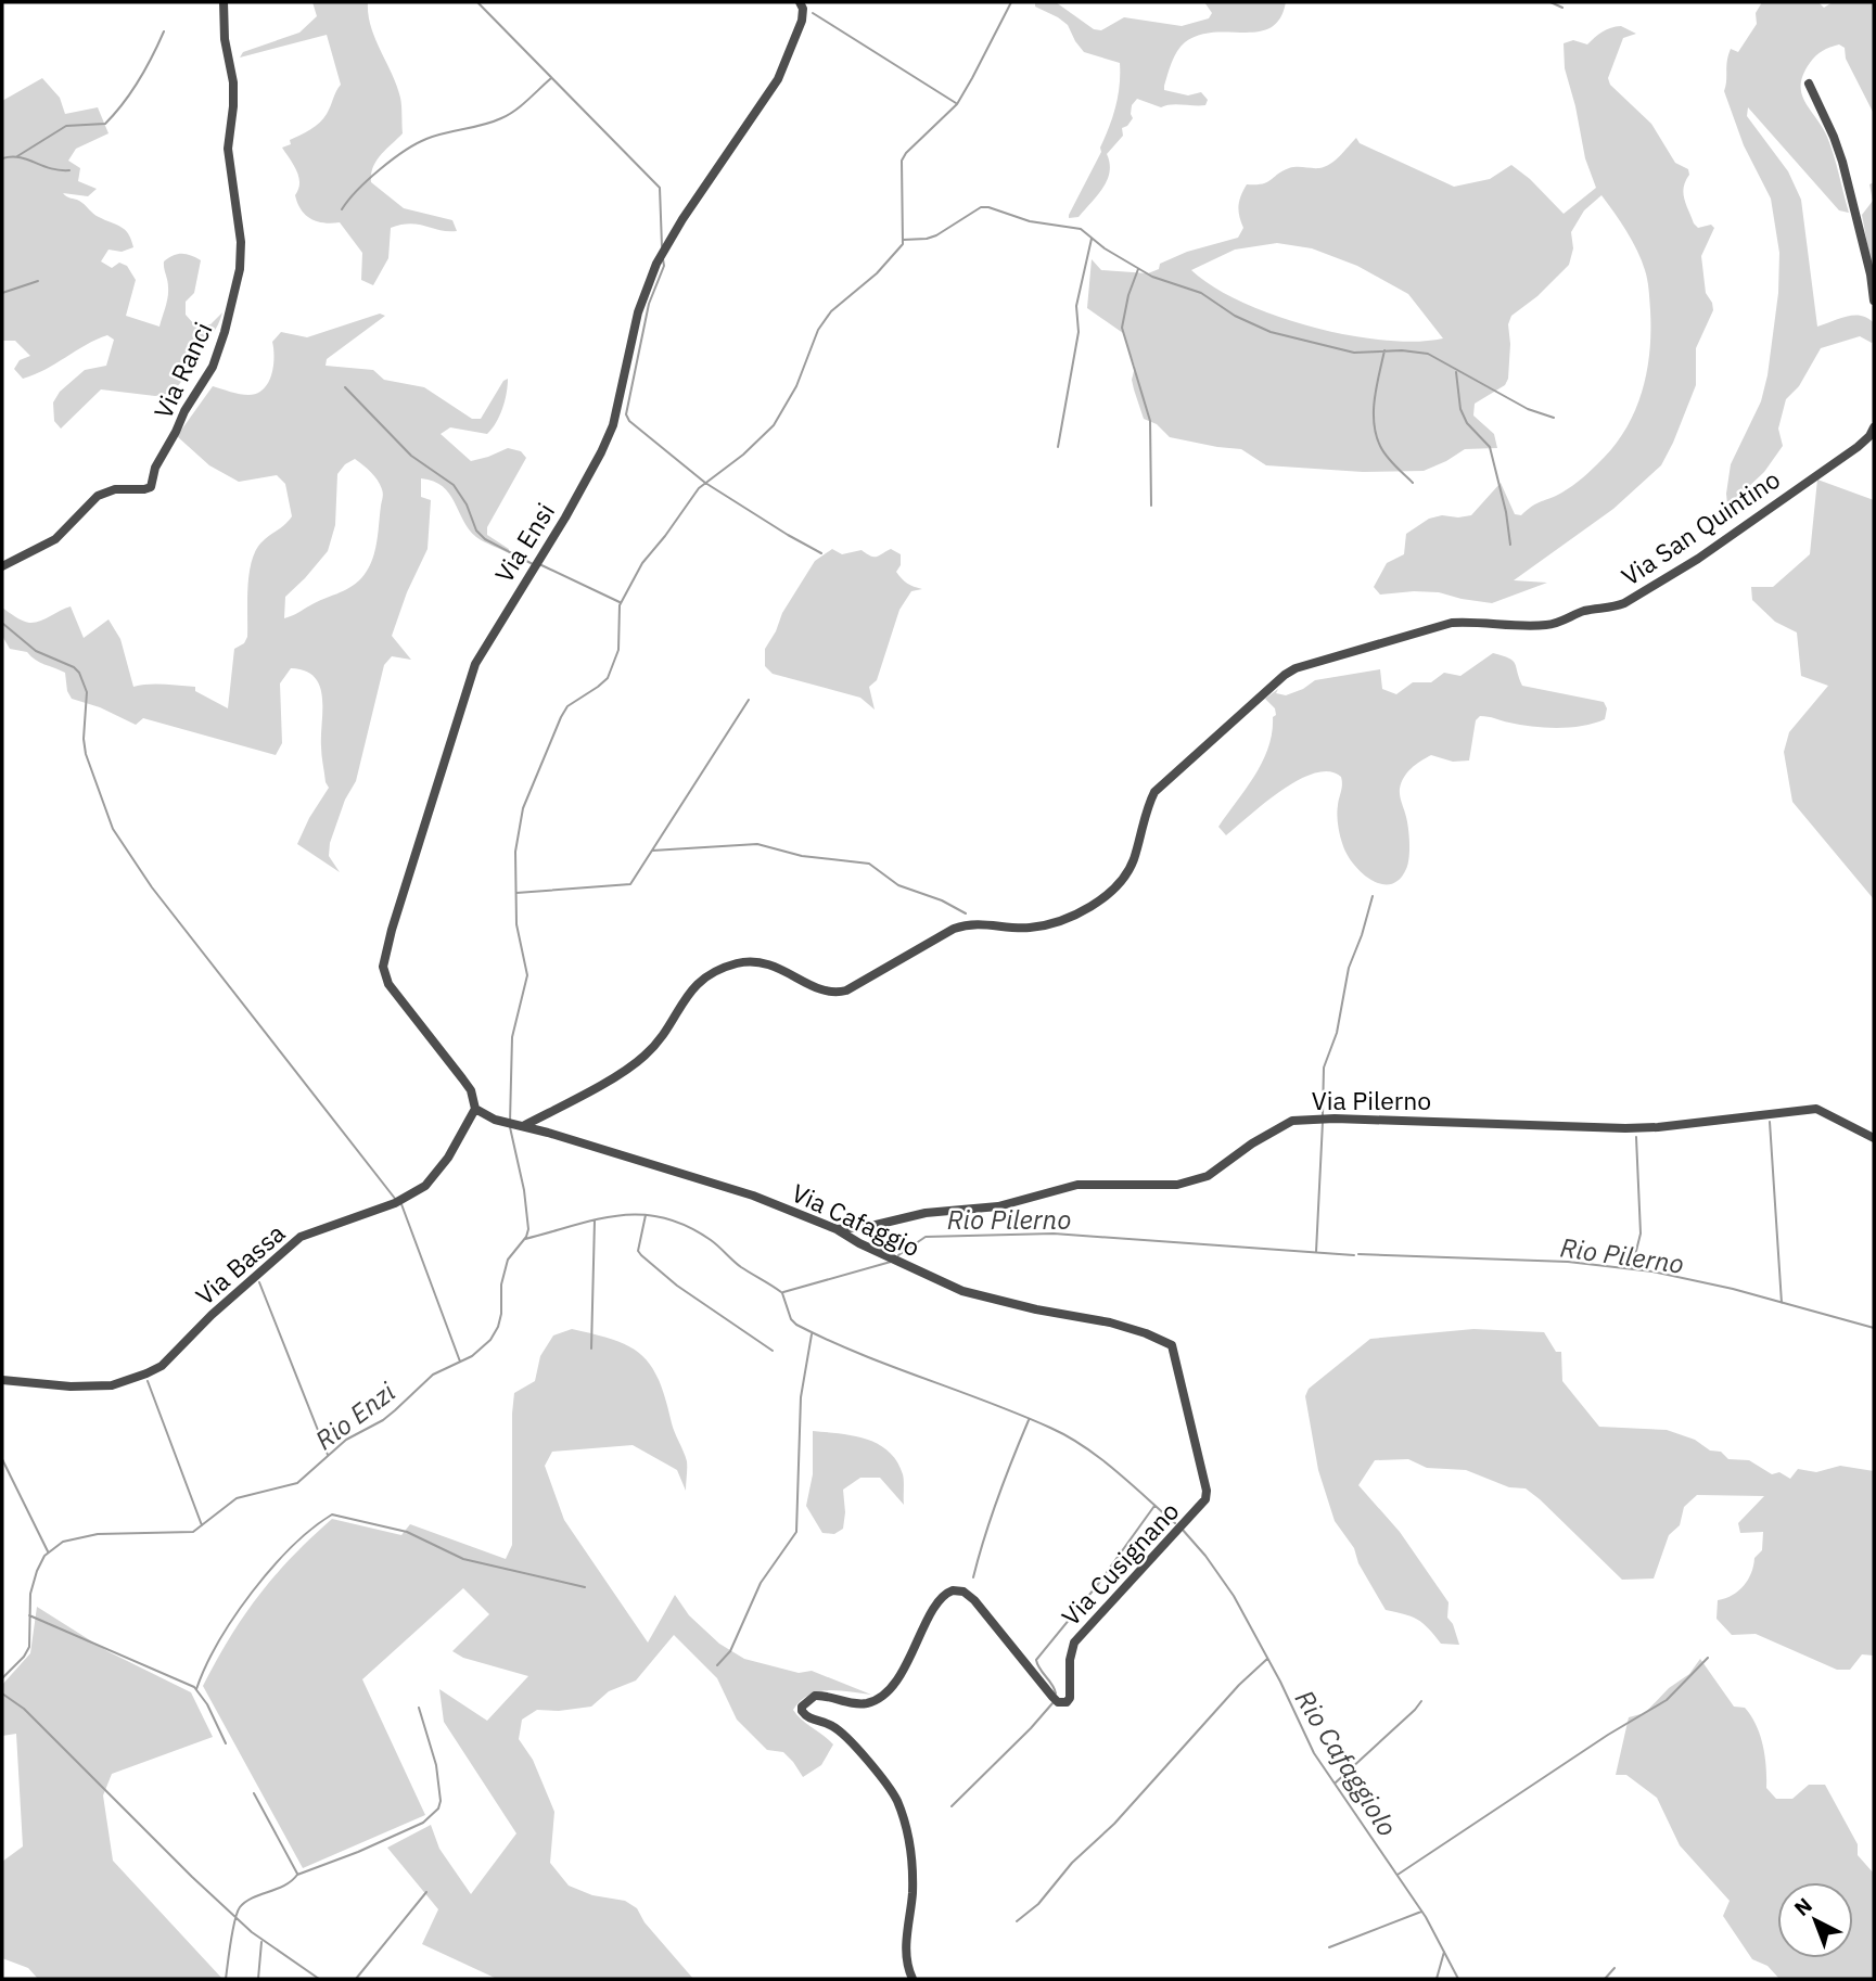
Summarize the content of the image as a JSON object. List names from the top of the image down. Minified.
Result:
{"streets":{"street":["Via Ranci","Via San Quintino","Via Ensi","Via Pilerno","Via Cafaggio","Via Bassa","Via Cusignano"]},"crossings":[["Via San Quintino","Via Cafaggio"],["Via Ensi","Via Bassa"],["Via Pilerno","Via Cafaggio"],["Via Cafaggio","Via Cusignano"]],"water":["Rio Pilerno","Rio Enzi","Rio Cafaggiolo"],"north":"top left"}
